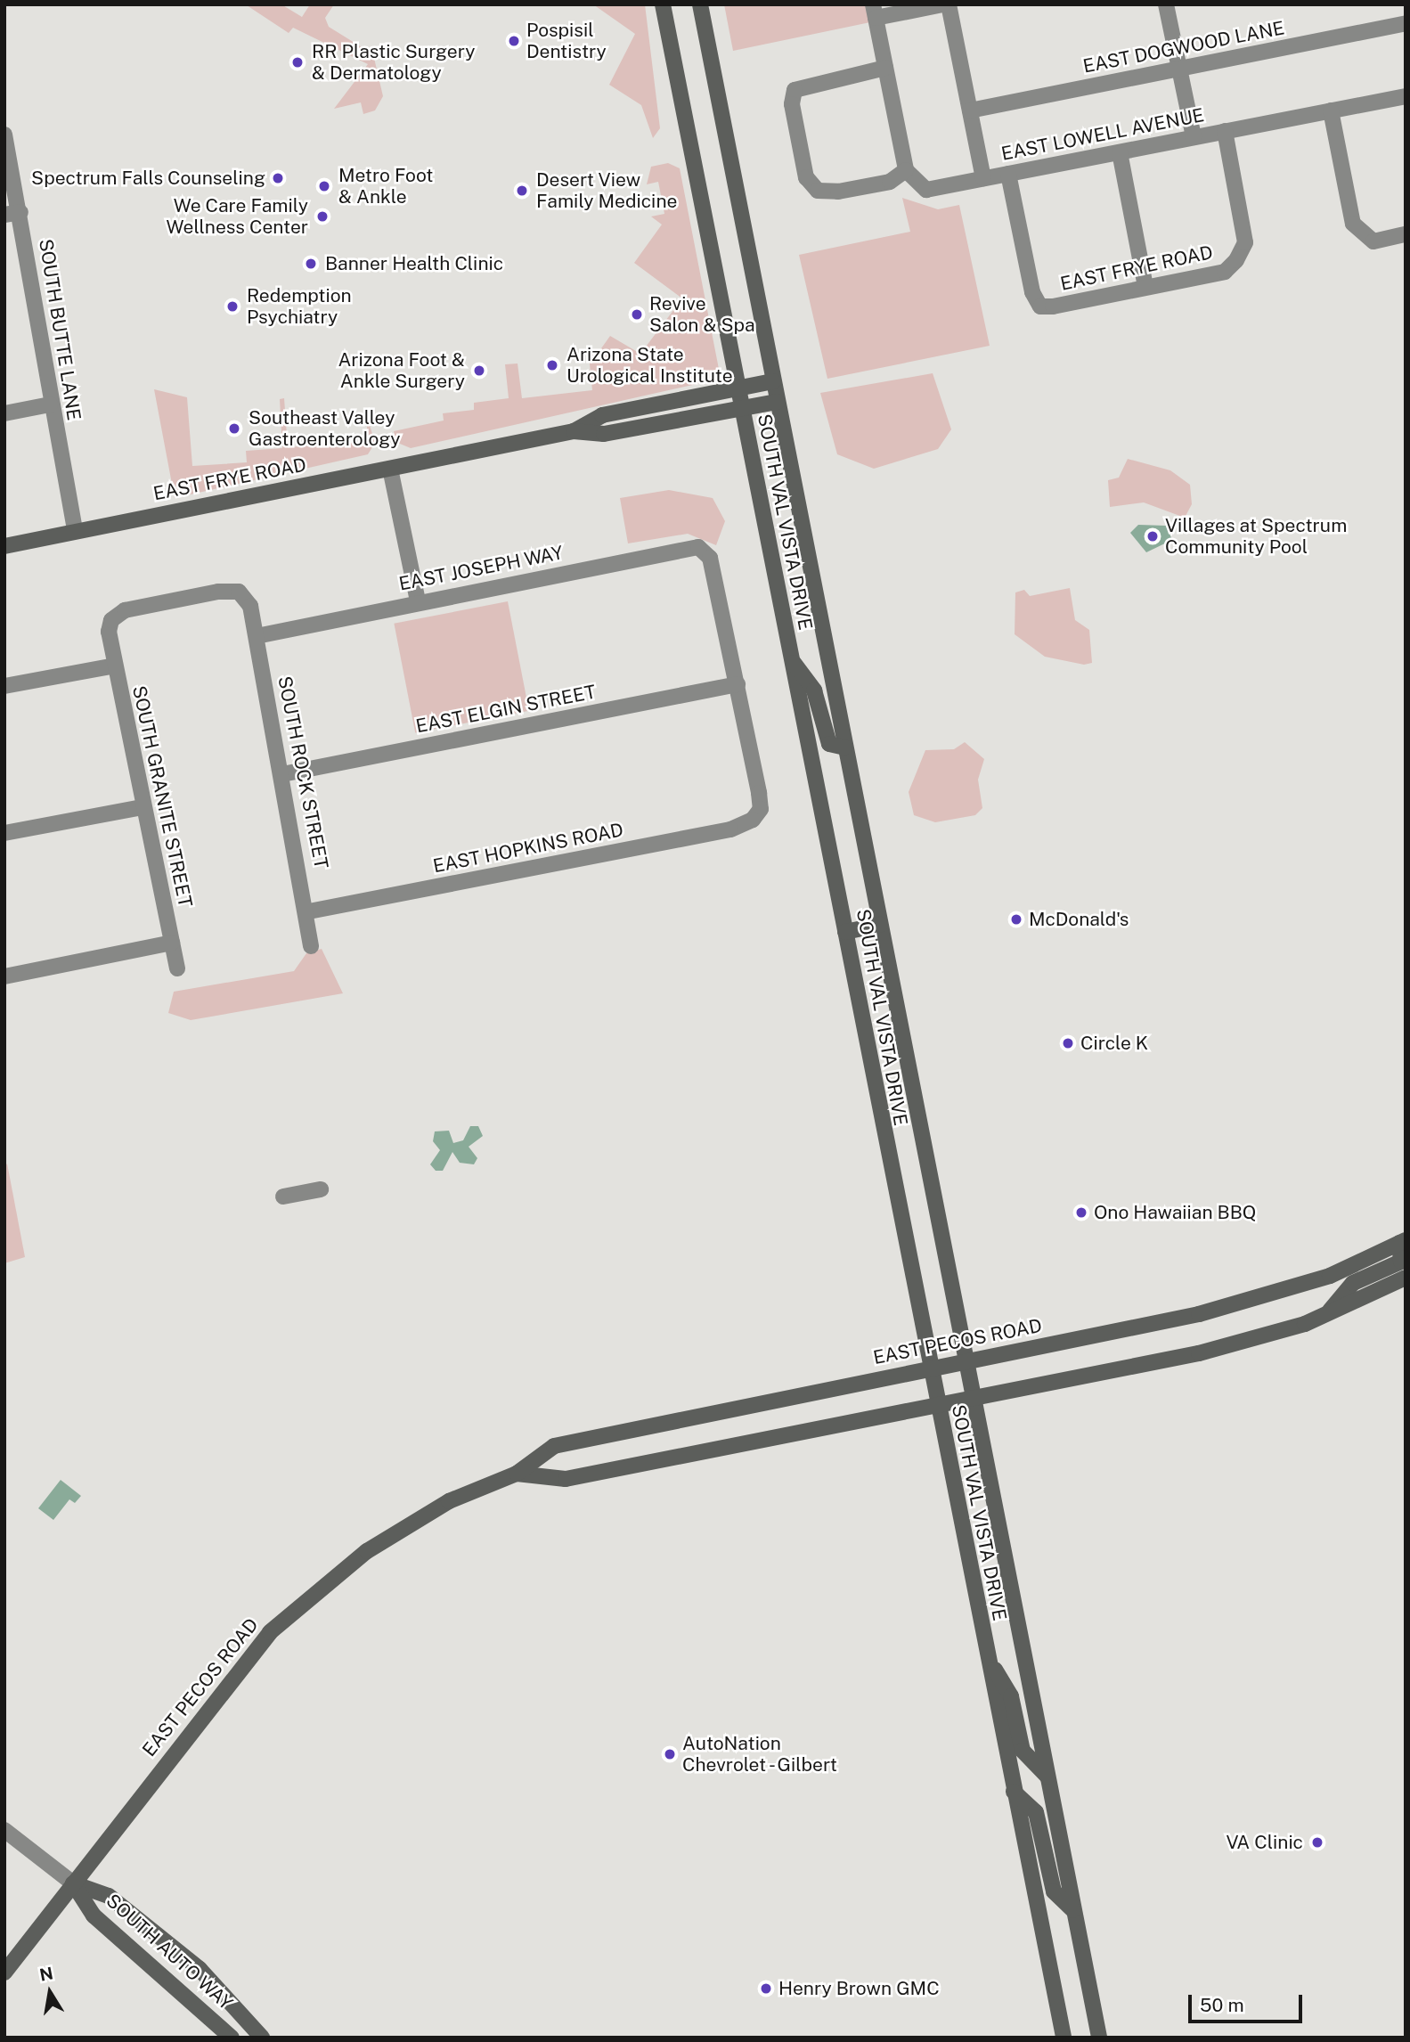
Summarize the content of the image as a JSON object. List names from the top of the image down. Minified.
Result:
{"streets":{"main road":["EAST FRYE ROAD","SOUTH VAL VISTA DRIVE","EAST PECOS ROAD","SOUTH AUTO WAY"],"street":["EAST DOGWOOD LANE","EAST LOWELL AVENUE","SOUTH BUTTE LANE","EAST JOSEPH WAY","EAST ELGIN STREET","SOUTH ROCK STREET","SOUTH GRANITE STREET","EAST HOPKINS ROAD"]},"crossings":[["EAST LOWELL AVENUE","EAST FRYE ROAD"],["EAST FRYE ROAD","SOUTH BUTTE LANE"],["EAST FRYE ROAD","SOUTH VAL VISTA DRIVE"],["SOUTH VAL VISTA DRIVE","EAST PECOS ROAD"],["EAST JOSEPH WAY","EAST ELGIN STREET"],["EAST JOSEPH WAY","SOUTH ROCK STREET"],["EAST JOSEPH WAY","EAST HOPKINS ROAD"],["EAST ELGIN STREET","SOUTH ROCK STREET"],["EAST ELGIN STREET","EAST HOPKINS ROAD"],["SOUTH ROCK STREET","SOUTH GRANITE STREET"],["SOUTH ROCK STREET","EAST HOPKINS ROAD"],["EAST PECOS ROAD","SOUTH AUTO WAY"]],"places":["Pospisil Dentistry","RR Plastic Surgery & Dermatology","Spectrum Falls Counseling","Metro Foot & Ankle","Desert View Family Medicine","We Care Family Wellness Center","Banner Health Clinic","Redemption Psychiatry","Revive Salon & Spa","Arizona State Urological Institute","Arizona Foot & Ankle Surgery","Southeast Valley Gastroenterology","Villages at Spectrum Community Pool","McDonald's","Circle K","Ono Hawaiian BBQ","AutoNation Chevrolet - Gilbert","VA Clinic","Henry Brown GMC"],"scale_bar":"50 m","north":"top"}
